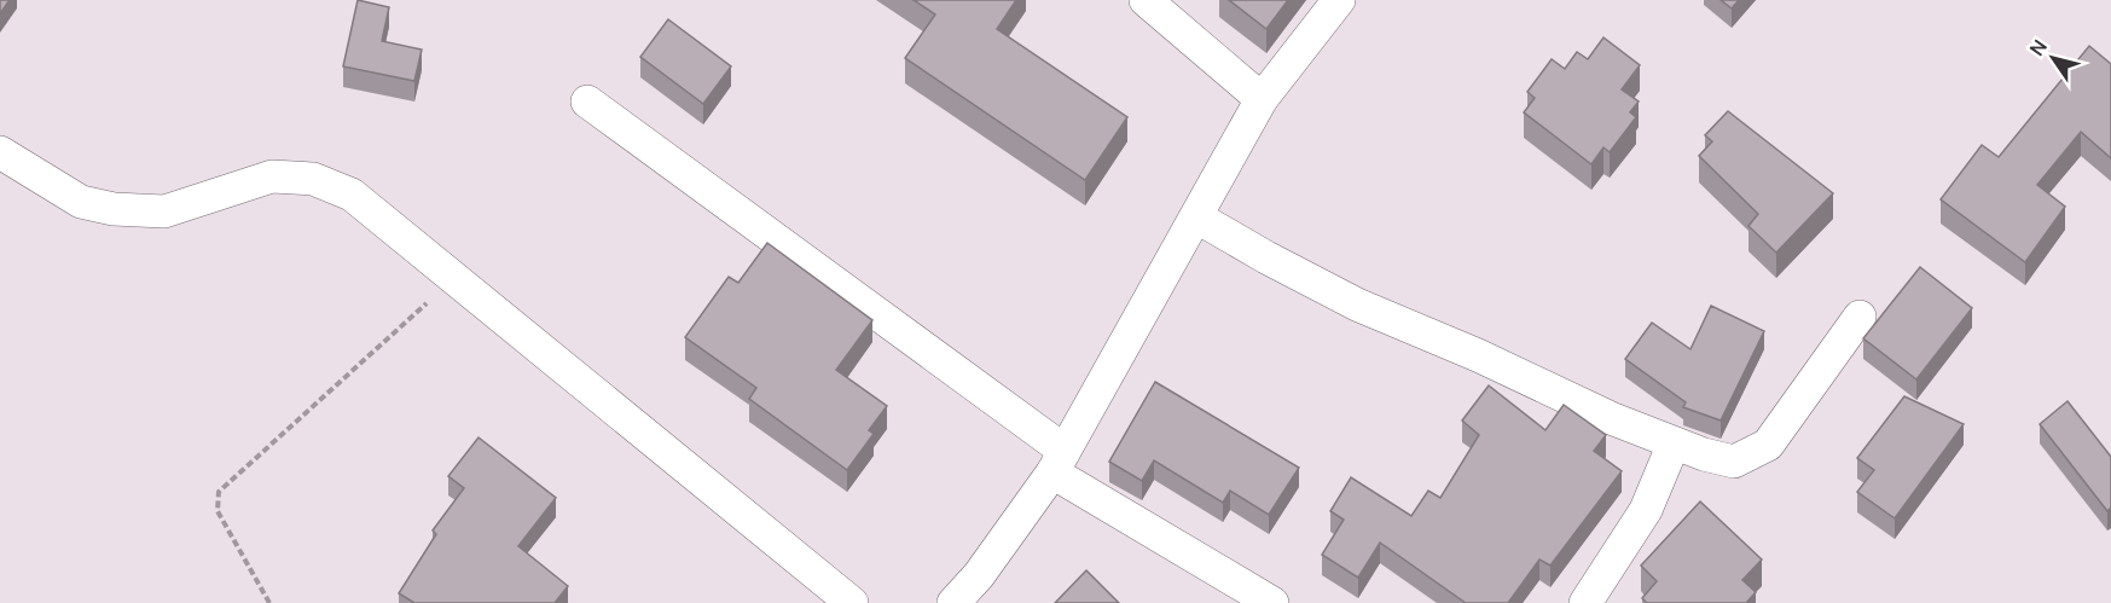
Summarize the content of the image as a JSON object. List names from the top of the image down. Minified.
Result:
{"north":"top left"}
